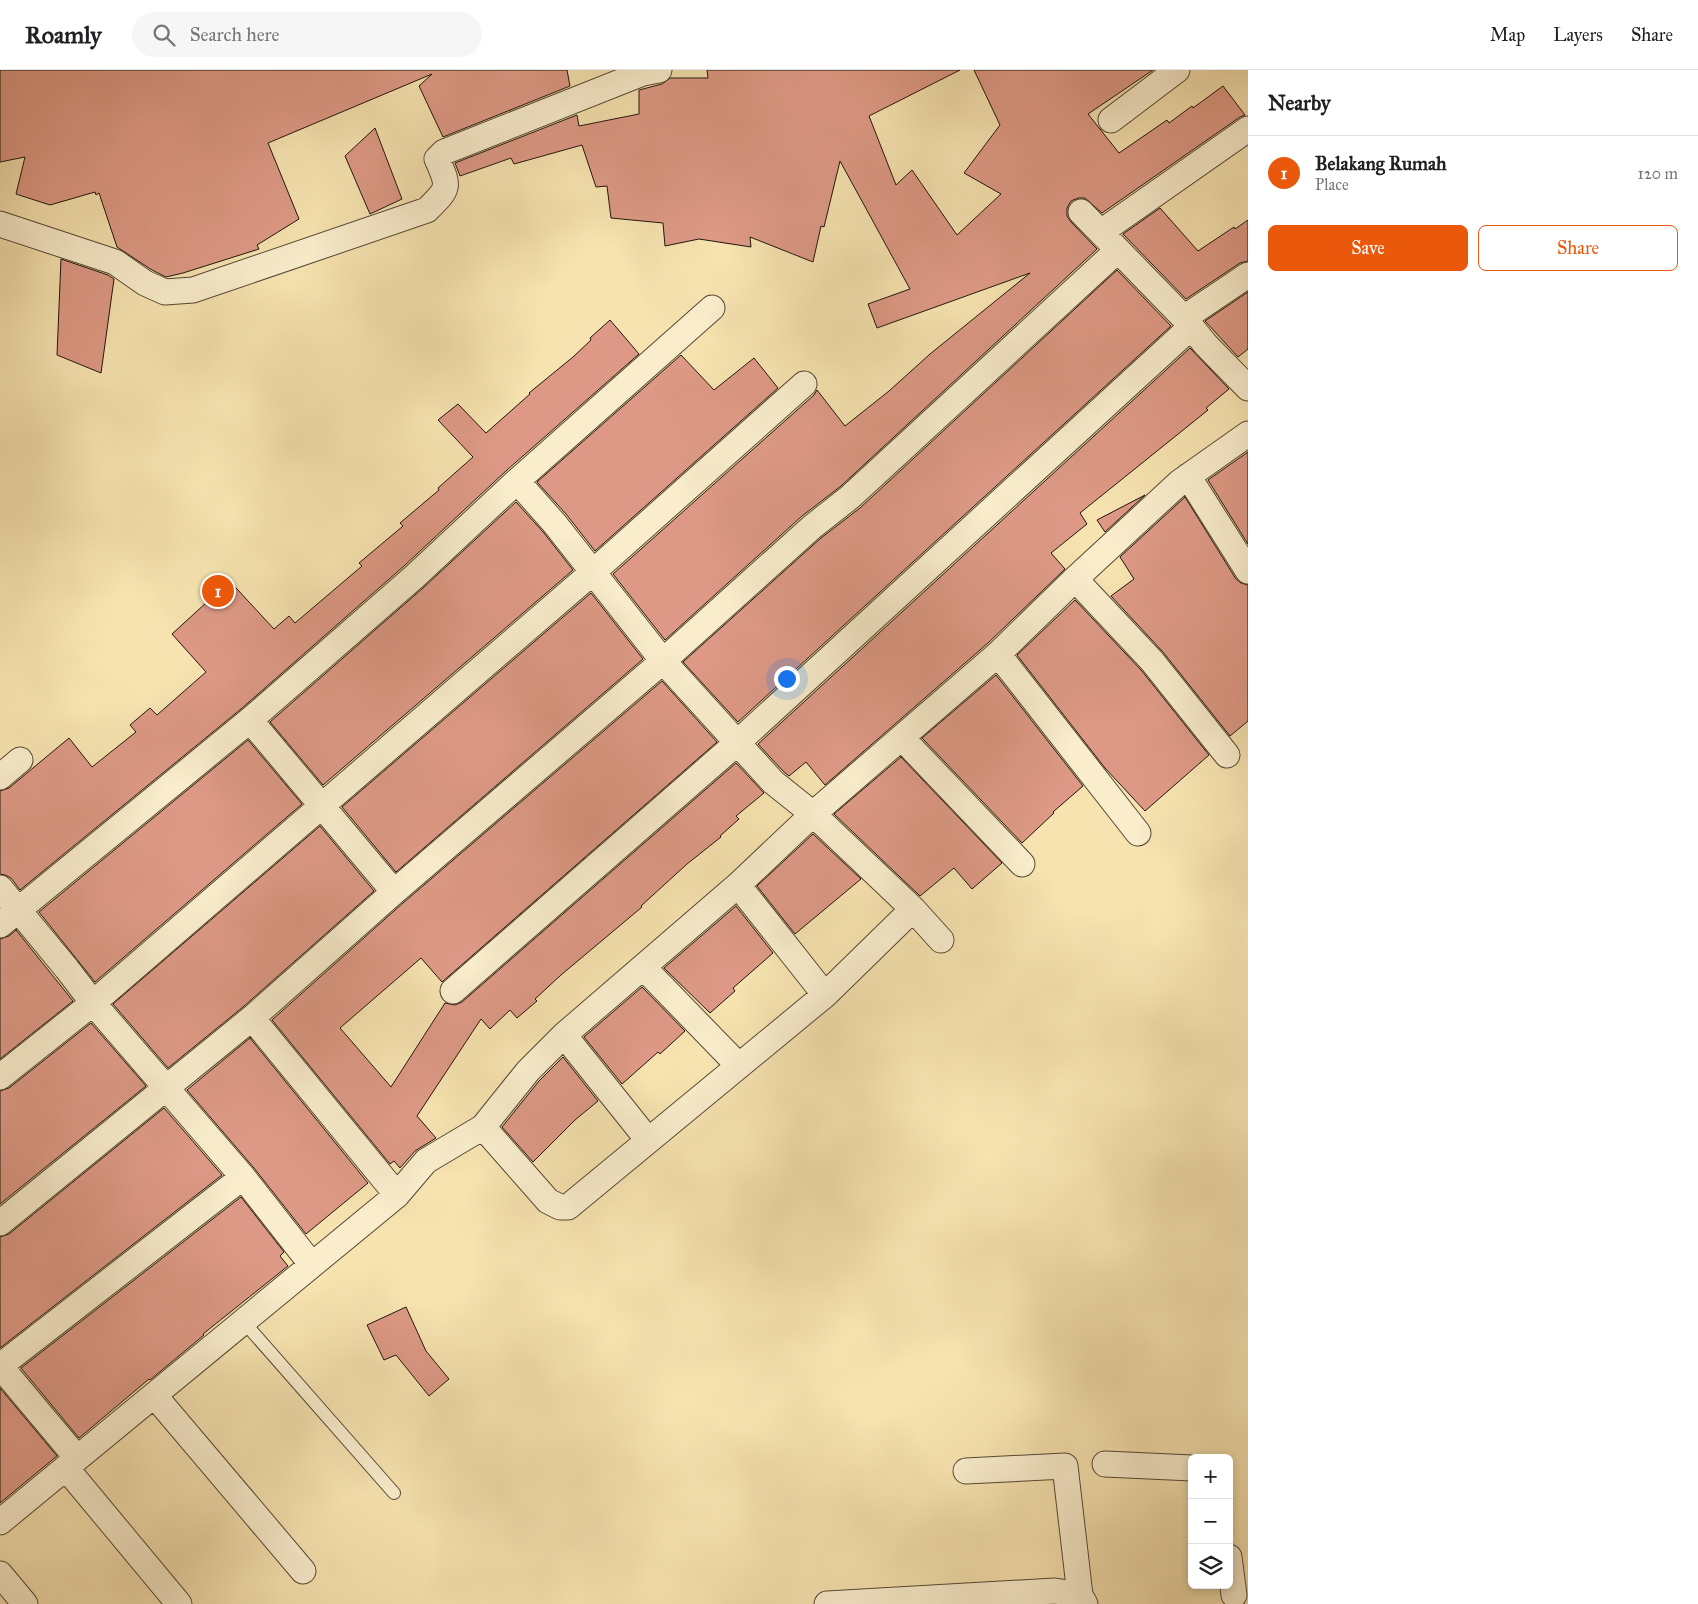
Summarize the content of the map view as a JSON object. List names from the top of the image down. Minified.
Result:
{"page":{"header":"Roamly","search":"Search here","nav":["Map","Layers","Share"],"heading":"Nearby","list":[{"mark":"1","name":"Belakang Rumah","note":"Place","value":"120 m"}],"buttons":["Save","Share"],"pins":"1","map_buttons":["+","−"]}}
